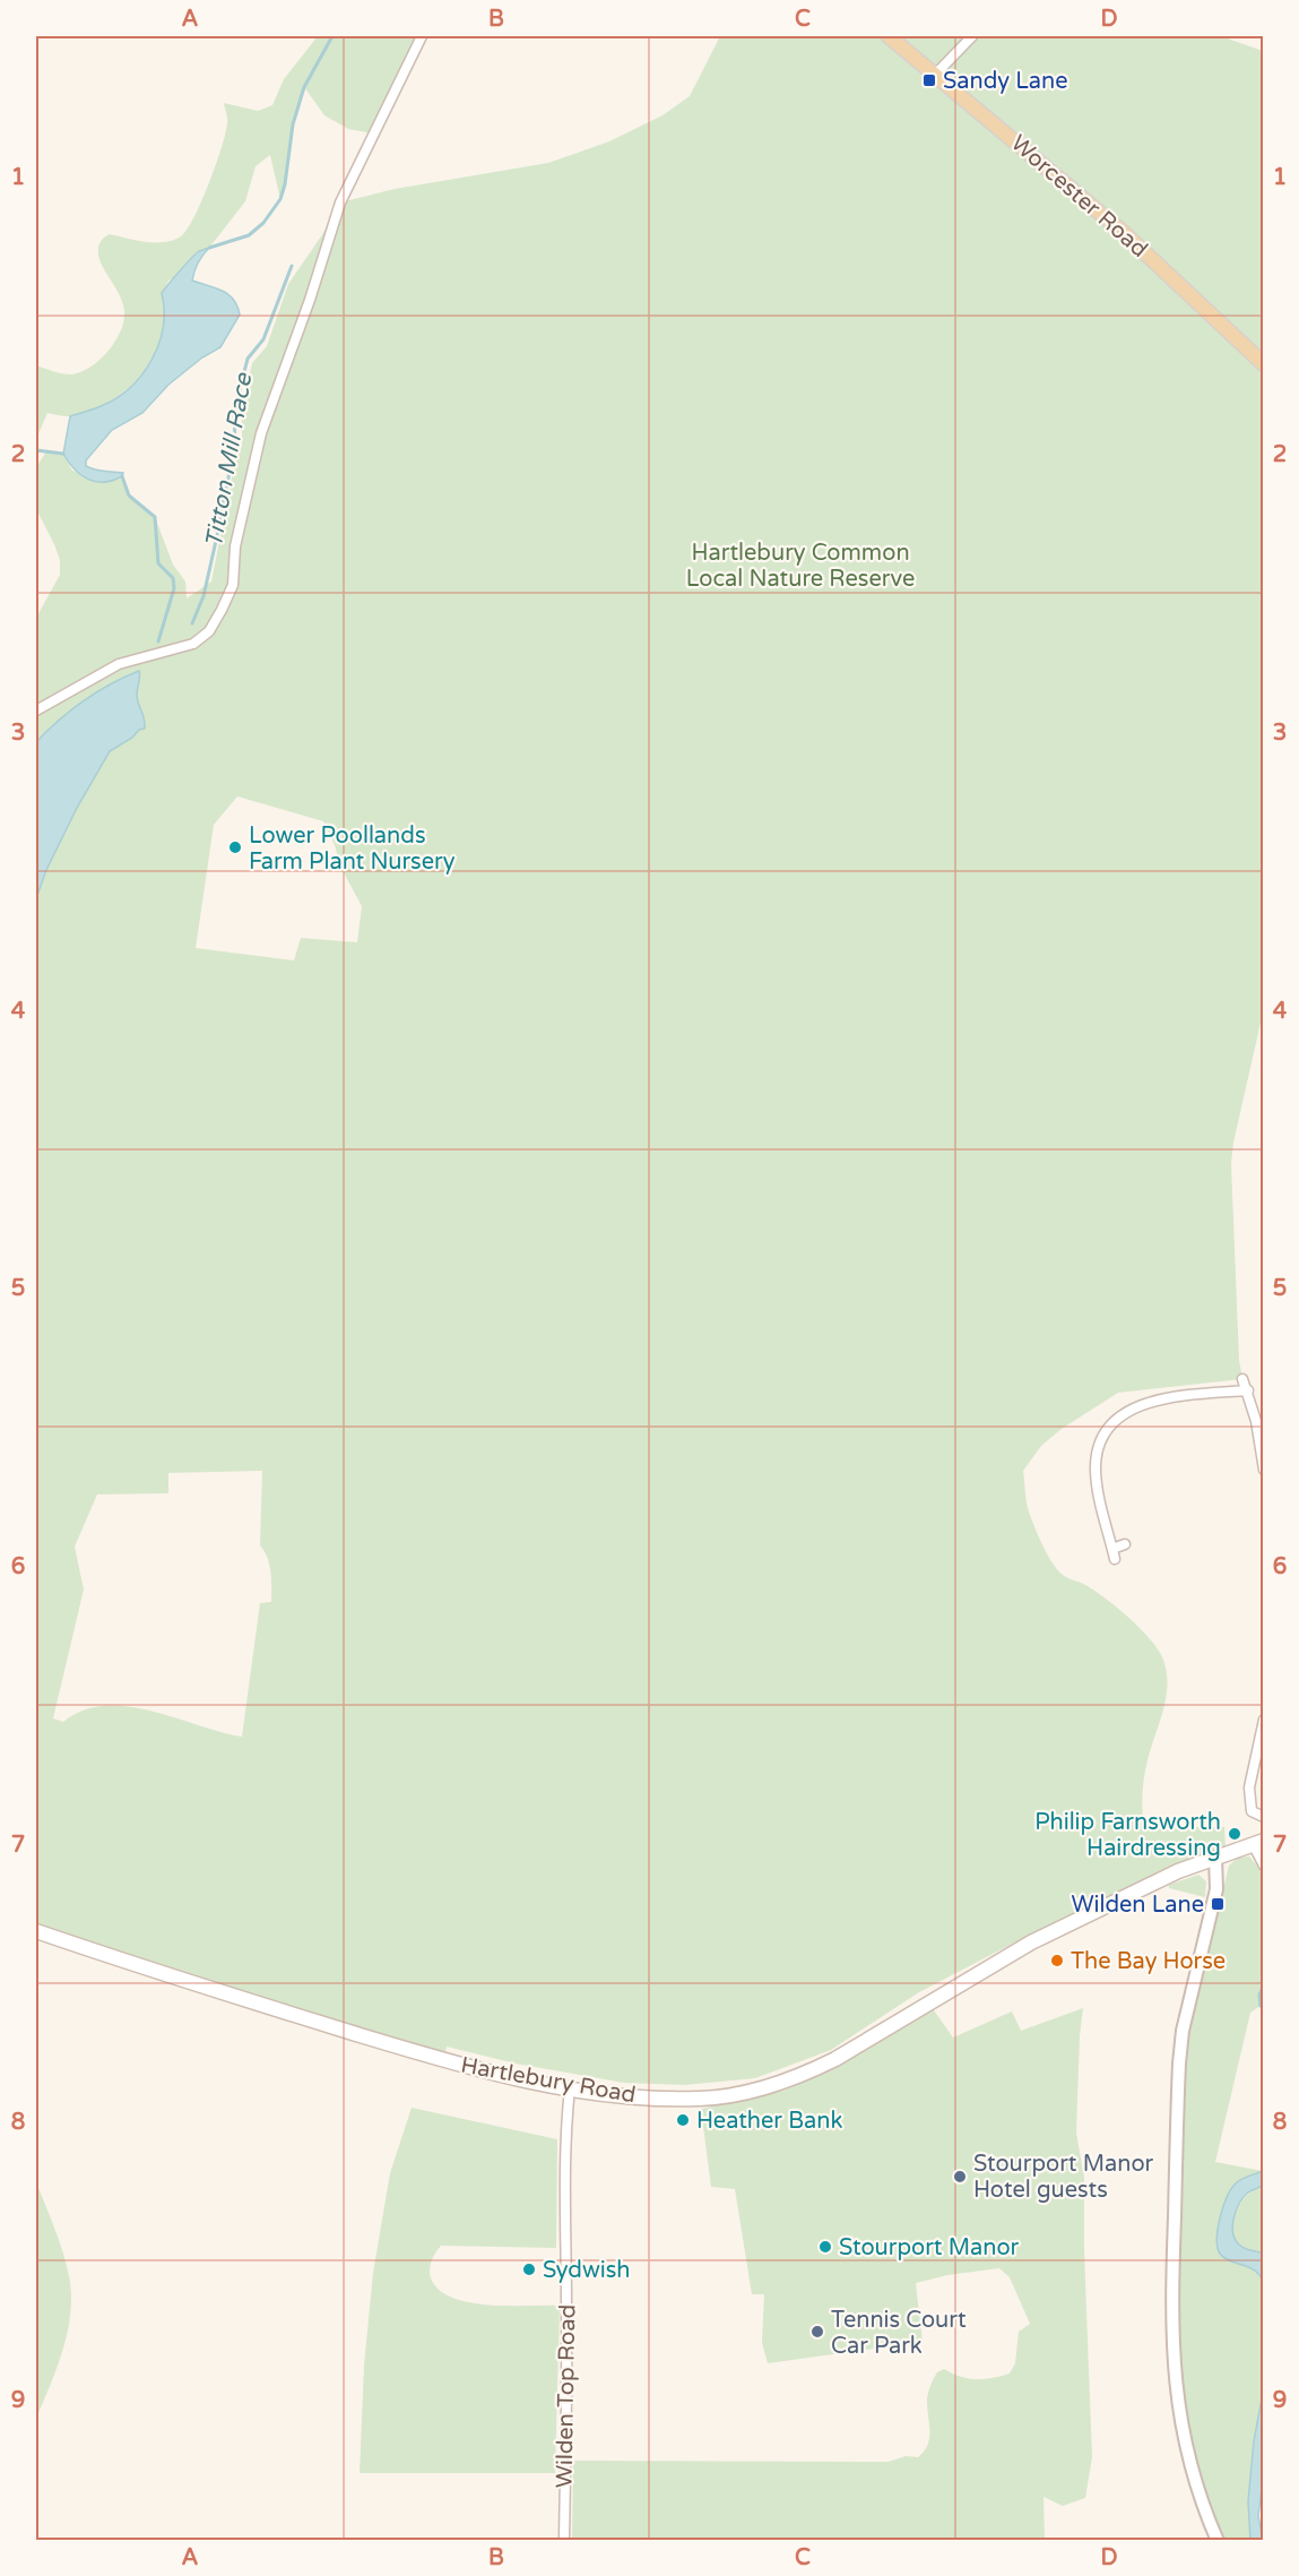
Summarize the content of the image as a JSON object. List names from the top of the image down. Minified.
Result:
{"streets":{"main road":["Worcester Road","Hartlebury Road"],"street":["Wilden Top Road"]},"crossings":[["Hartlebury Road","Wilden Top Road"]],"water":["Titton Mill Race"],"parks":["Hartlebury Common Local Nature Reserve"],"places":{"transit":["Sandy Lane","Wilden Lane"],"other":["Lower Poollands Farm Plant Nursery","Philip Farnsworth Hairdressing","The Bay Horse","Heather Bank","Stourport Manor Hotel guests","Stourport Manor","Sydwish","Tennis Court Car Park"]},"grid":{"columns":["A","B","C","D"],"rows":["1","2","3","4","5","6","7","8","9"]}}
